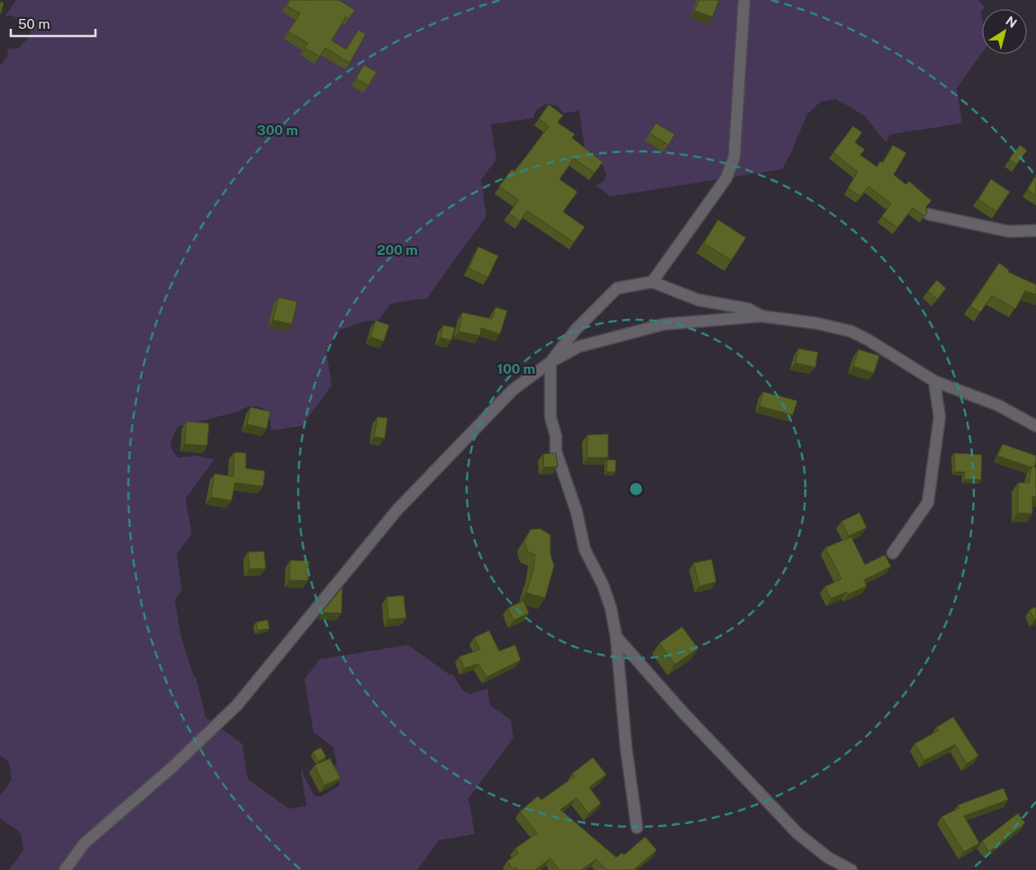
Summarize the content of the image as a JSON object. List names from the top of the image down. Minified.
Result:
{"scale_bar":"50 m","north":"top right","rings":["300 m","200 m","100 m"]}
